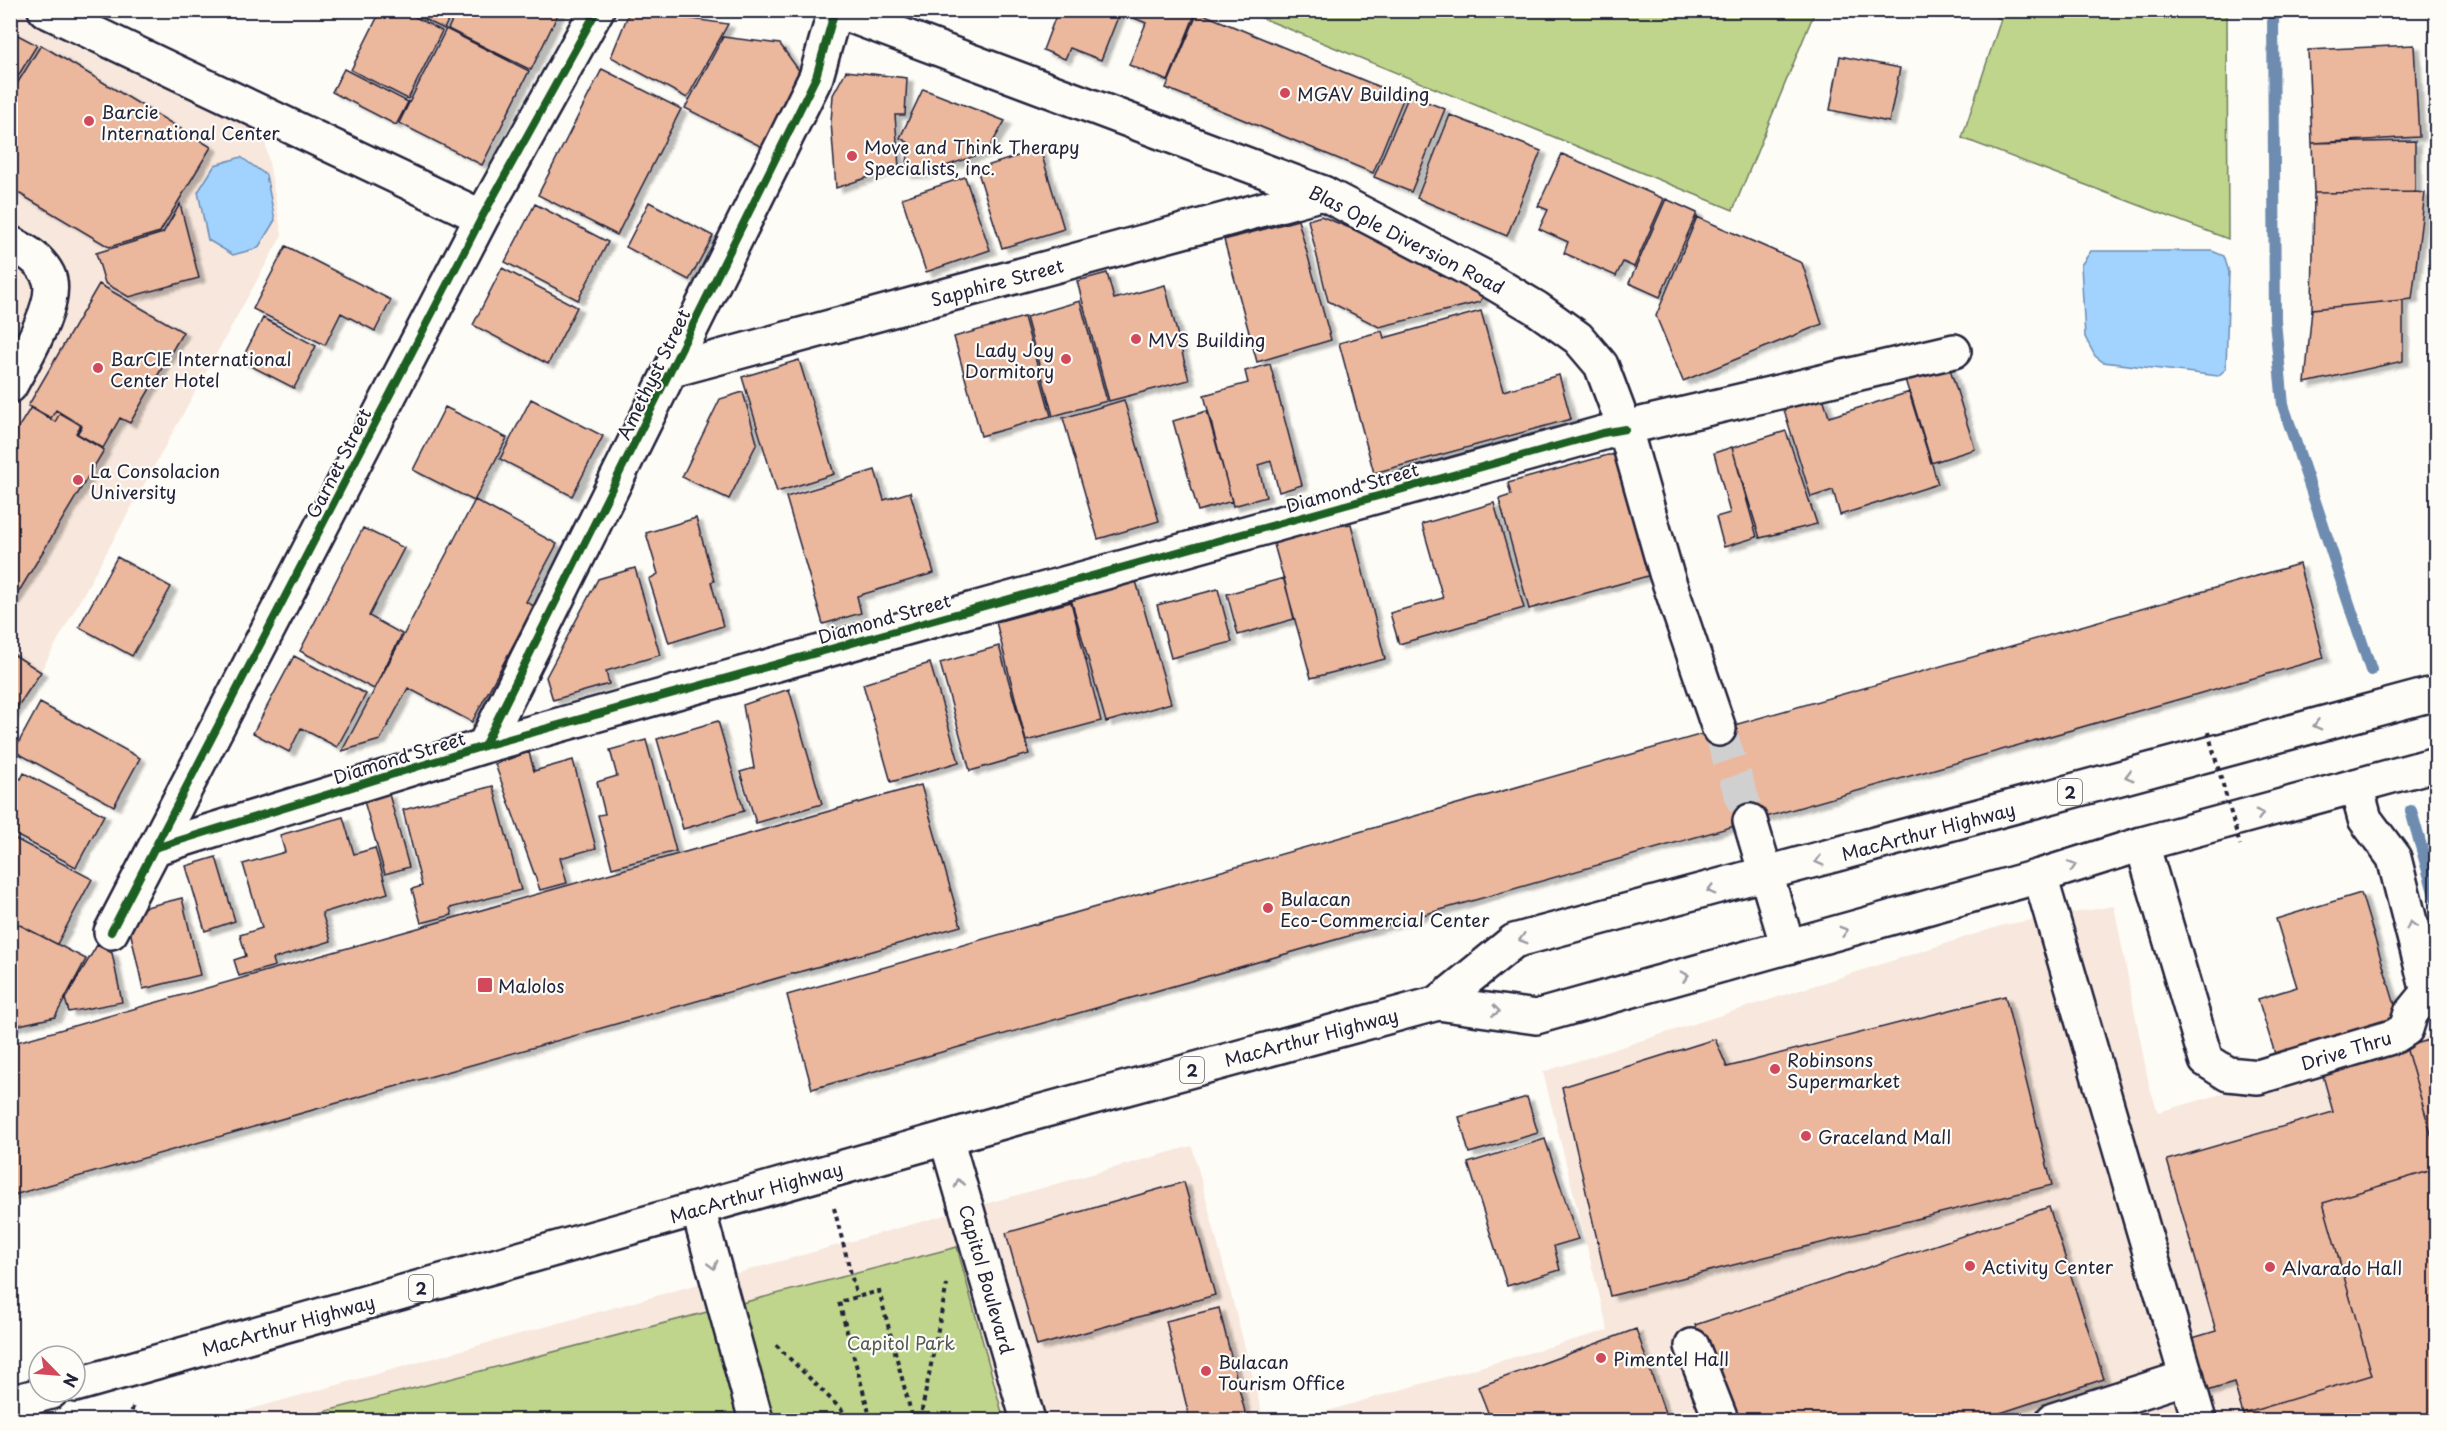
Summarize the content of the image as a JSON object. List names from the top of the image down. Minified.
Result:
{"streets":{"main road":["Blas Ople Diversion Road","Sapphire Street","Amethyst Street","Garnet Street","Diamond Street","2","MacArthur Highway","Drive Thru","Capitol Boulevard"]},"crossings":[["Blas Ople Diversion Road","Sapphire Street"],["Blas Ople Diversion Road","Amethyst Street"],["Blas Ople Diversion Road","Diamond Street"],["Sapphire Street","Amethyst Street"],["Amethyst Street","Diamond Street"],["Garnet Street","Diamond Street"],["MacArthur Highway","Drive Thru"],["MacArthur Highway","Capitol Boulevard"]],"parks":["Capitol Park"],"places":{"other":["MGAV Building","Barcie International Center","Move and Think Therapy Specialists, inc.","MVS Building","Lady Joy Dormitory","BarCIE International Center Hotel","La Consolacion University","Bulacan Eco-Commercial Center","Robinsons Supermarket","Graceland Mall","Activity Center","Alvarado Hall","Pimentel Hall","Bulacan Tourism Office"],"transit":["Malolos"]},"north":"bottom right"}
